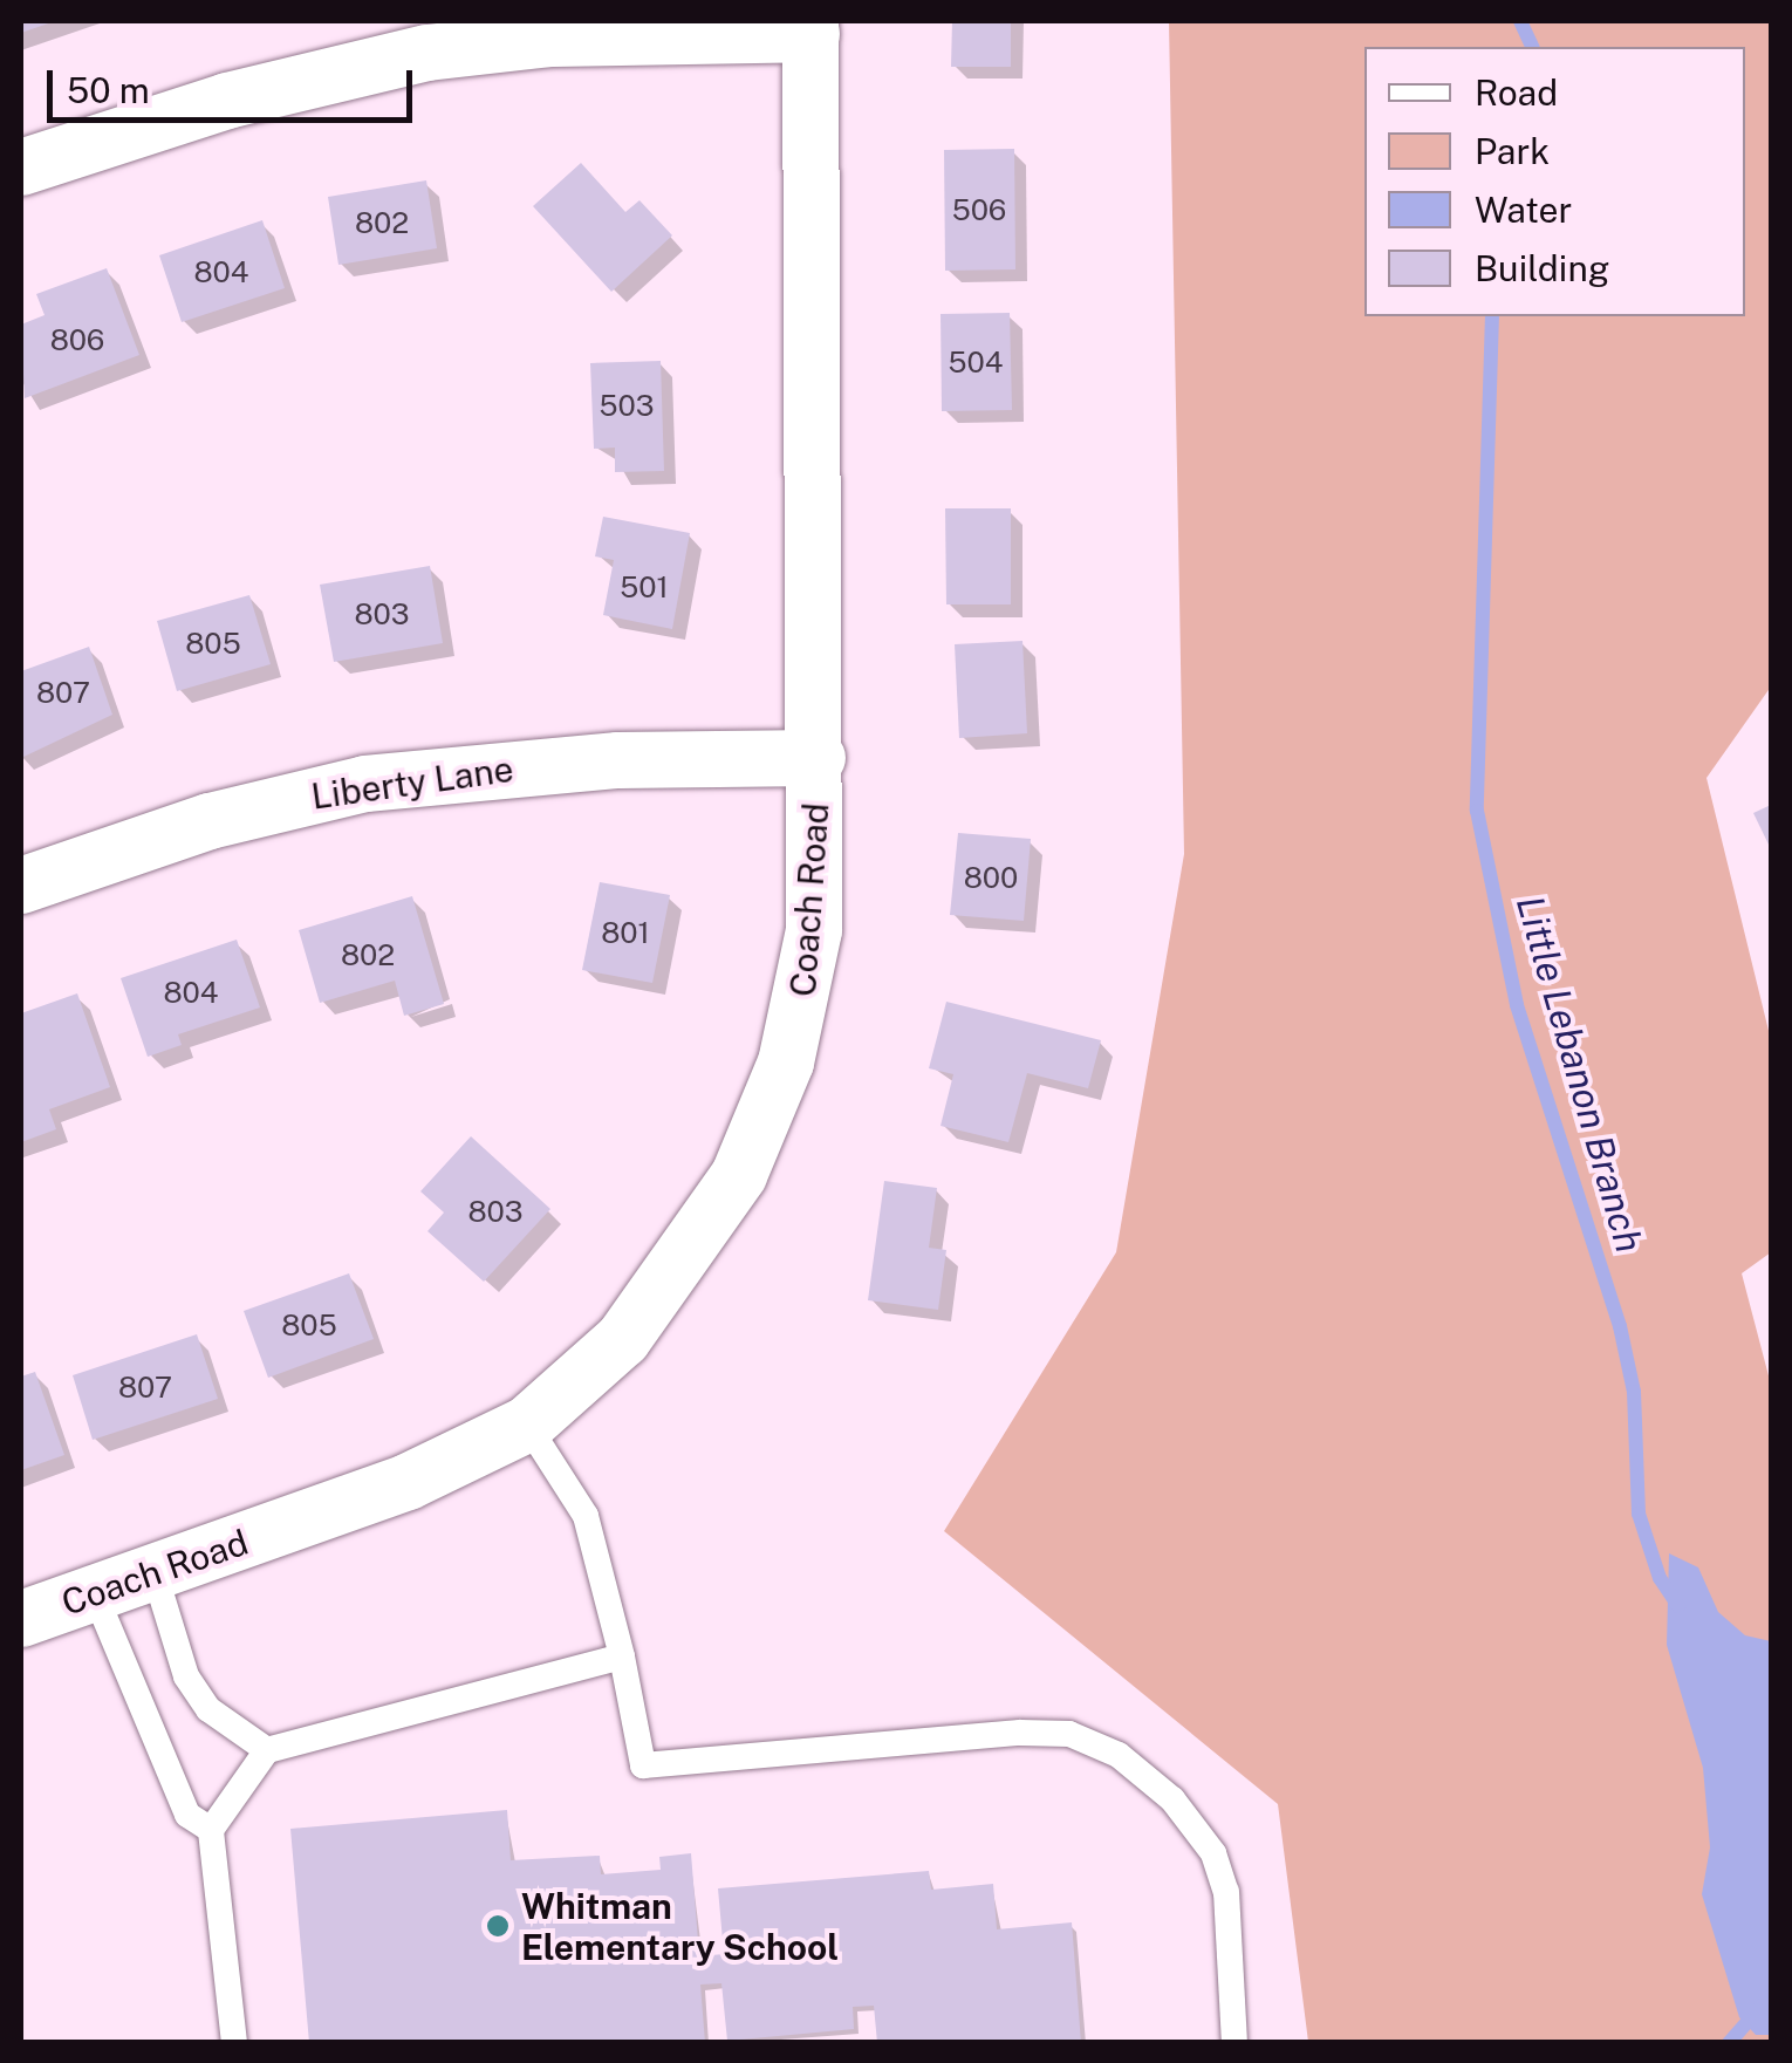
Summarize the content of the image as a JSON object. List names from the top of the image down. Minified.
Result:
{"streets":{"street":["Liberty Lane","Coach Road"]},"crossings":[["Liberty Lane","Coach Road"]],"water":["Little Lebanon Branch"],"places":["Whitman Elementary School"],"house_numbers":["506","802","804","806","504","503","501","803","805","807","800","801","802","804","803","805","807"],"legend":["Road","Park","Water","Building"],"scale_bar":"50 m"}
